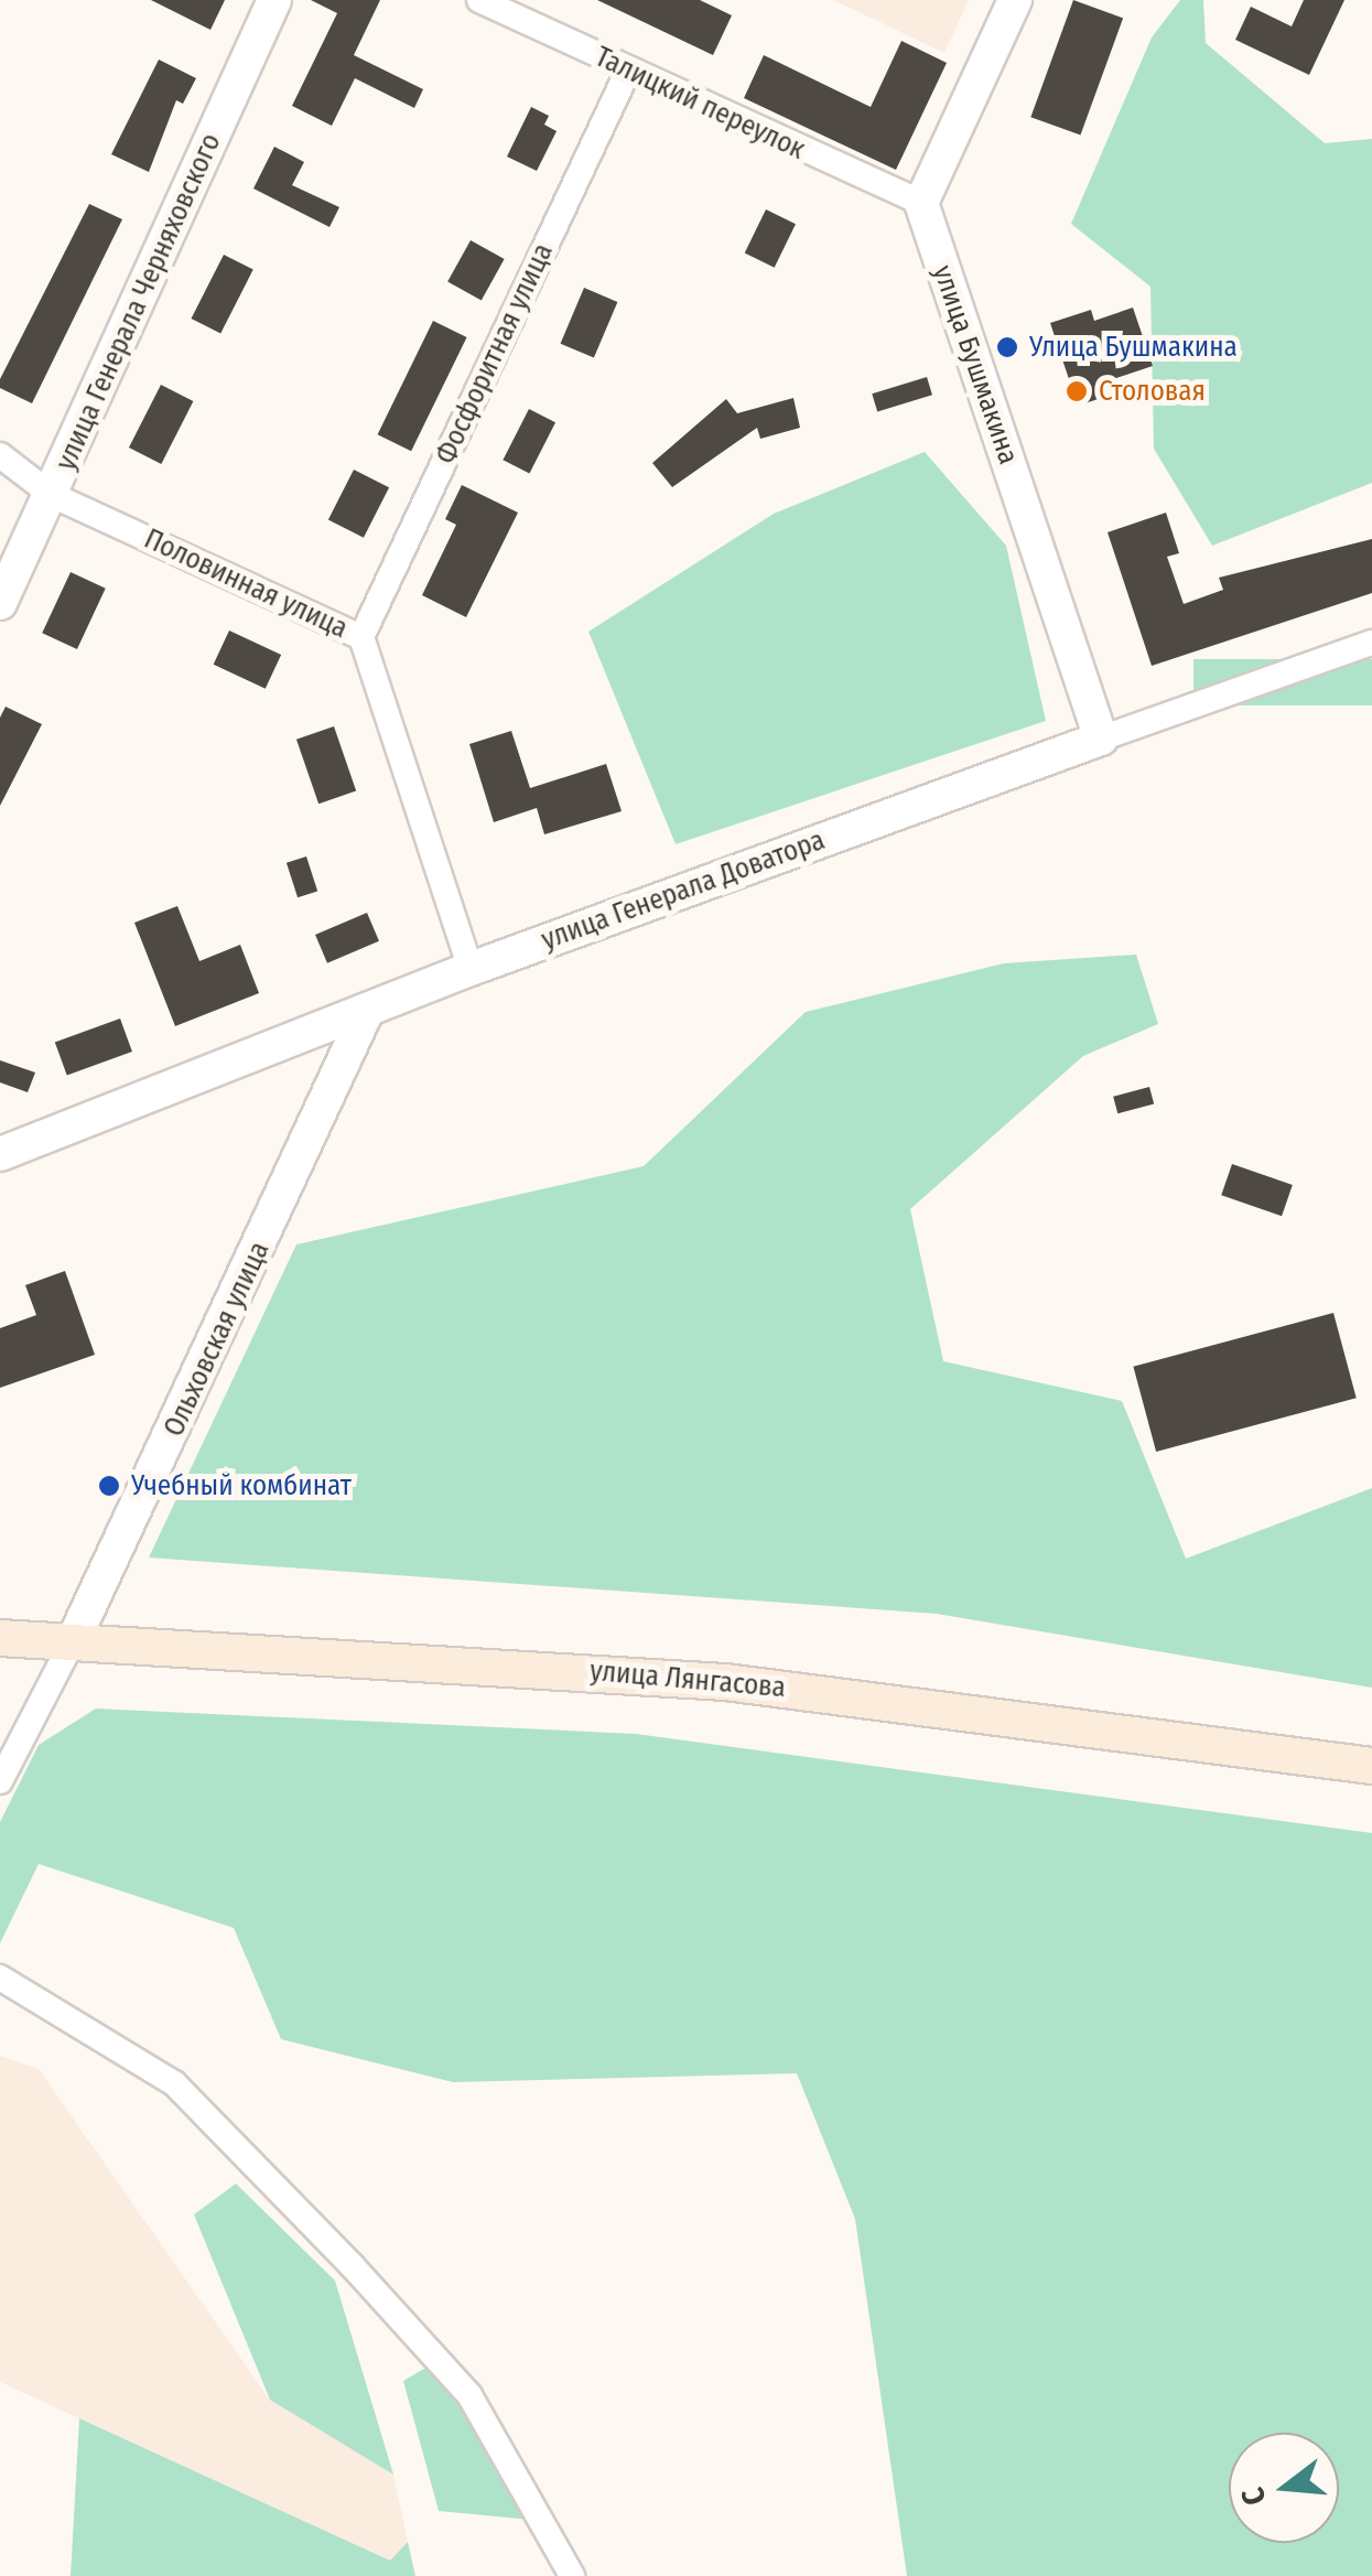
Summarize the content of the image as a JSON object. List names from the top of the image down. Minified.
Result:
{"streets":{"main road":["улица Лянгасова"],"street":["Талицкий переулок","улица Генерала Черняховского","Фосфоритная улица","улица Бушмакина","Половинная улица","улица Генерала Доватора","Ольховская улица"]},"crossings":[["Талицкий переулок","Фосфоритная улица"],["Талицкий переулок","улица Бушмакина"],["улица Генерала Черняховского","Половинная улица"],["Фосфоритная улица","Половинная улица"],["улица Бушмакина","улица Генерала Доватора"],["Половинная улица","улица Генерала Доватора"],["улица Генерала Доватора","Ольховская улица"],["Ольховская улица","улица Лянгасова"]],"places":["Улица Бушмакина","Столовая","Учебный комбинат"],"north":"left"}
